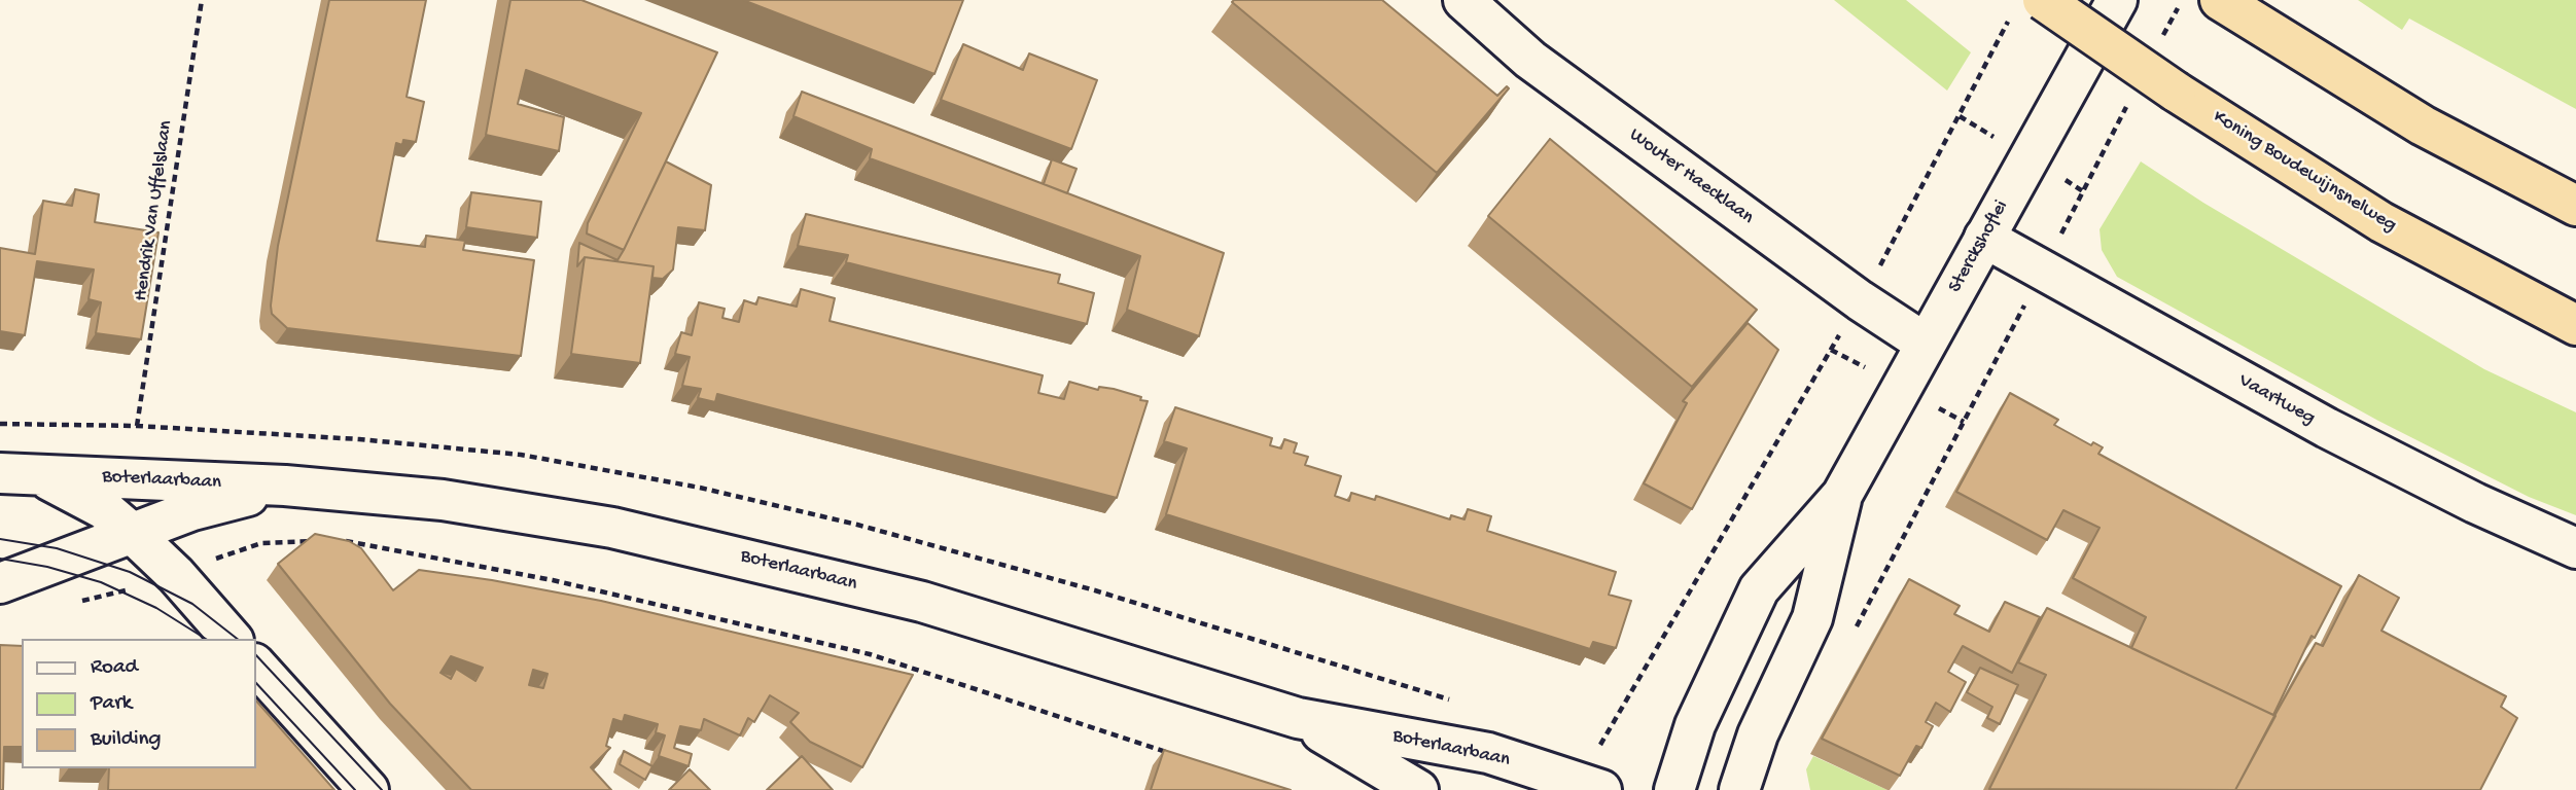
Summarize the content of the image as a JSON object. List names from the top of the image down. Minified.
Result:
{"streets":{"highway":["Koning Boudewijnsnelweg"],"street":["Wouter Haecklaan","Sterckshoflei","Vaartweg","Boterlaarbaan"],"path":["Hendrik Van Uffelslaan"]},"crossings":[["Wouter Haecklaan","Sterckshoflei"],["Sterckshoflei","Vaartweg"]],"legend":["Road","Park","Building"]}
